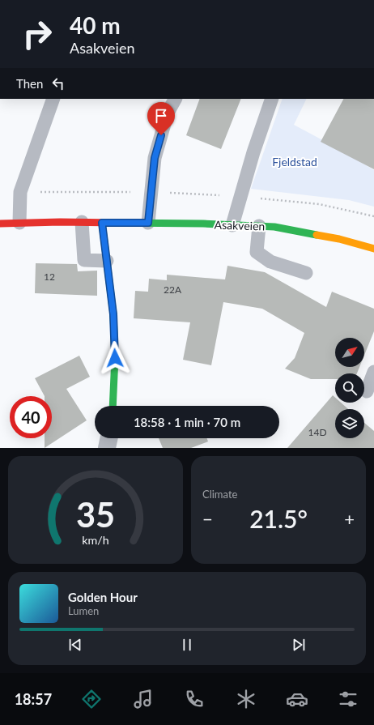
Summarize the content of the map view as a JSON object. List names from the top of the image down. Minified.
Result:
{"streets":{"main road":["Asakveien"]},"parks":["Fjeldstad"],"house_numbers":["12","22A","14D"],"north":"top right","page":{"turn":["40 m","Asakveien"],"then":"Then","limit":"40","trip":"18:58 · 1 min · 70 m","tile":"Climate","heat":["−","21.5°","+"],"song":["Golden Hour","Lumen"],"tabs":"18:57","gauge":["35","km/h"]}}
